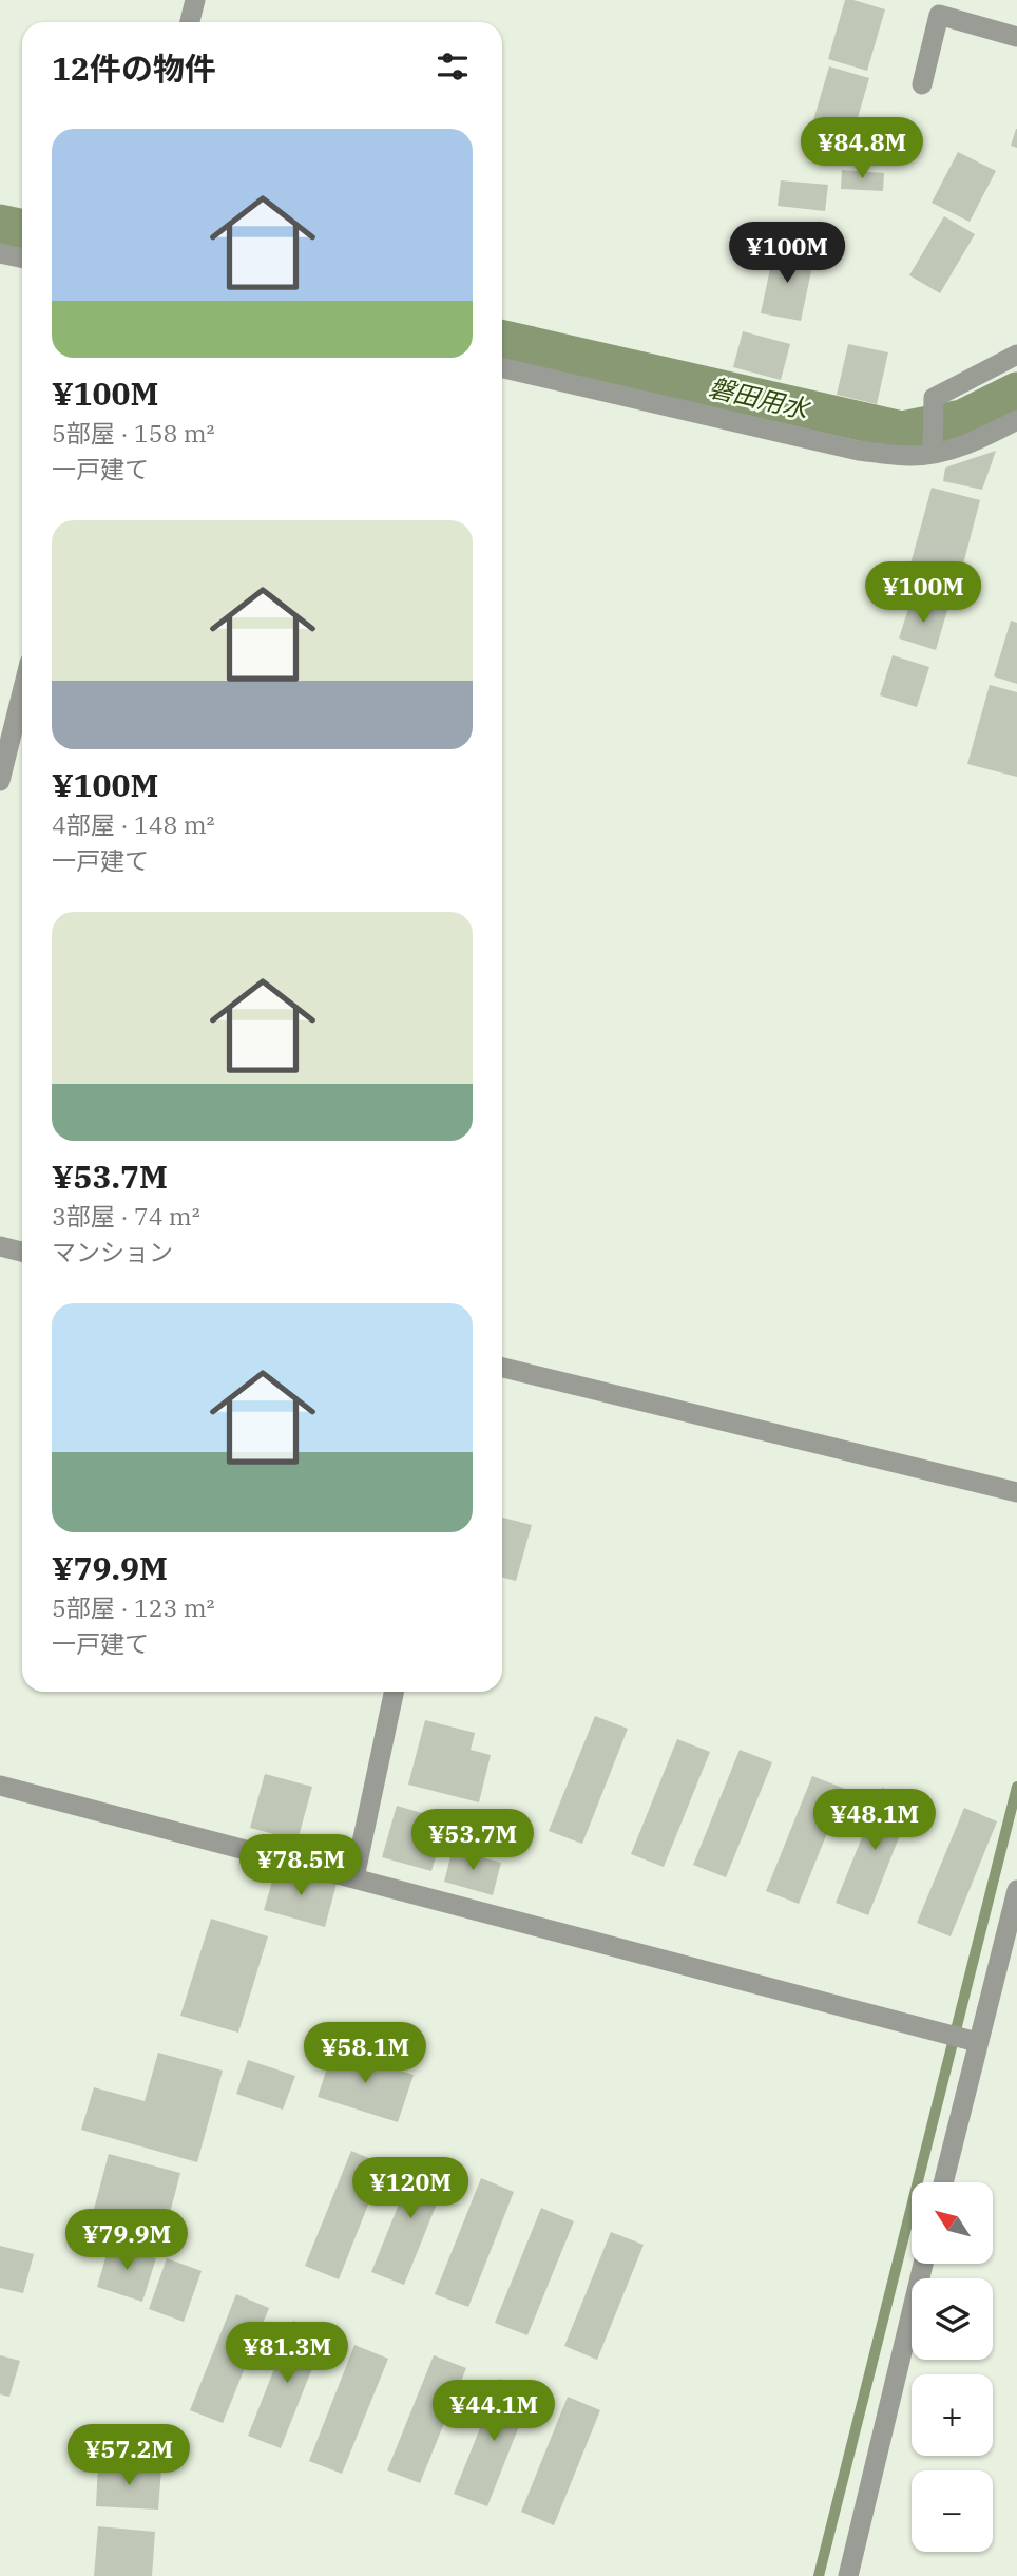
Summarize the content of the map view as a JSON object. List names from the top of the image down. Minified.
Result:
{"water":["磐田用水"],"north":"top left","page":{"heading":"12件の物件","list":[{"name":"¥100M","note":"5部屋 · 158 m² · 一戸建て"},{"name":"¥100M","note":"4部屋 · 148 m² · 一戸建て"},{"name":"¥53.7M","note":"3部屋 · 74 m² · マンション"},{"name":"¥79.9M","note":"5部屋 · 123 m² · 一戸建て"}],"price":["¥84.8M","¥100M","¥100M","¥48.1M","¥53.7M","¥78.5M","¥58.1M","¥120M","¥79.9M","¥81.3M","¥44.1M","¥57.2M"],"map_buttons":["+","−"]}}
